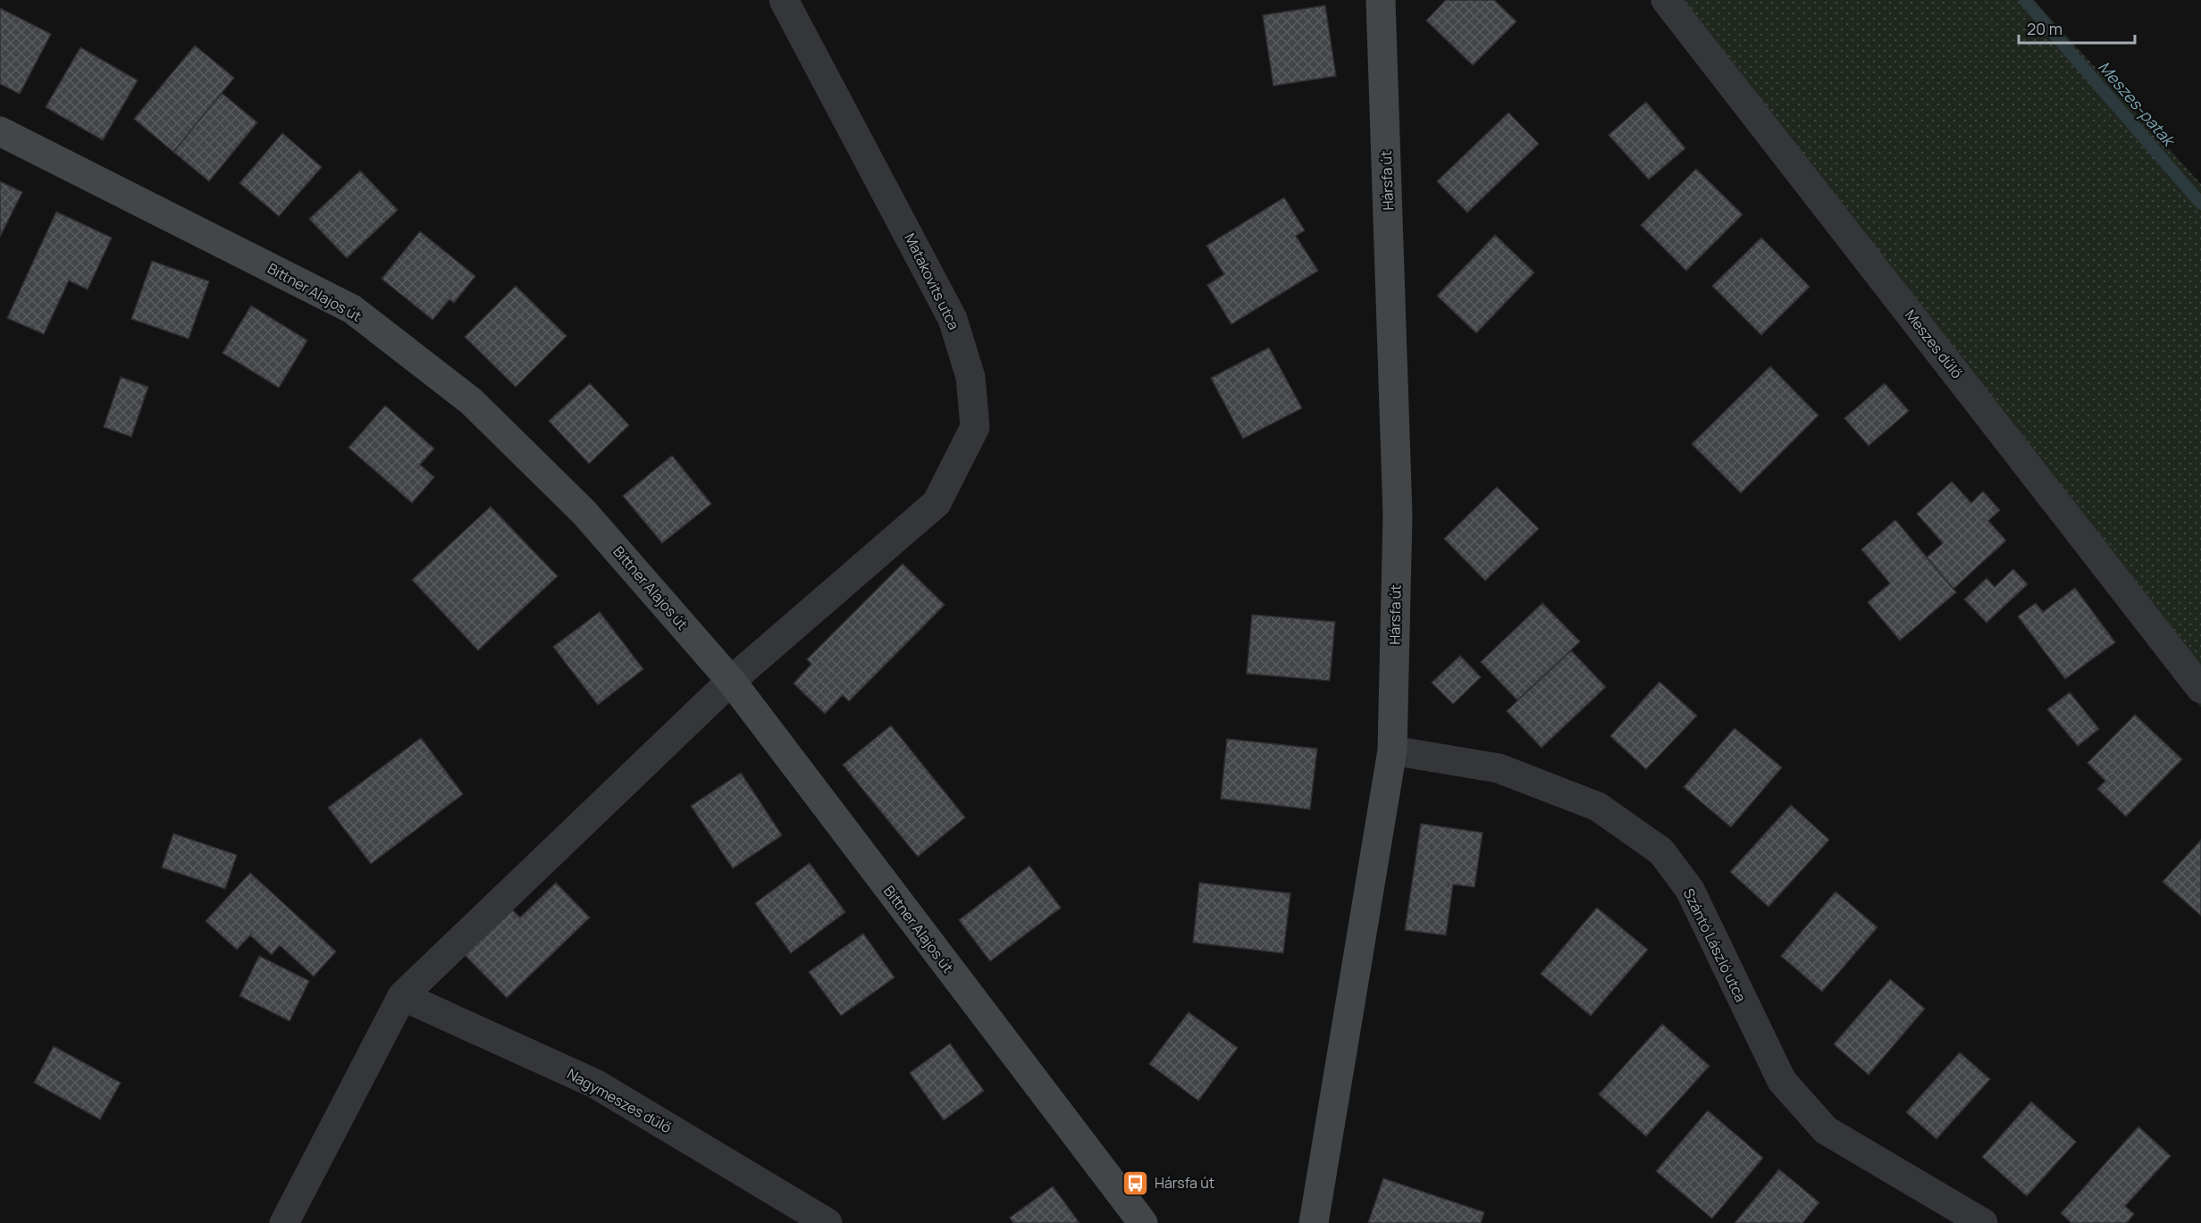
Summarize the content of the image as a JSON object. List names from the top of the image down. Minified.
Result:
{"streets":{"street":["Hársfa út","Matakovits utca","Bittner Alajos út","Meszes dűlő","Szántó László utca","Nagymeszes dűlő"]},"crossings":[["Hársfa út","Szántó László utca"],["Matakovits utca","Bittner Alajos út"]],"water":["Meszes-patak"],"places":{"bus stop":["Hársfa út"]},"scale_bar":"20 m"}
